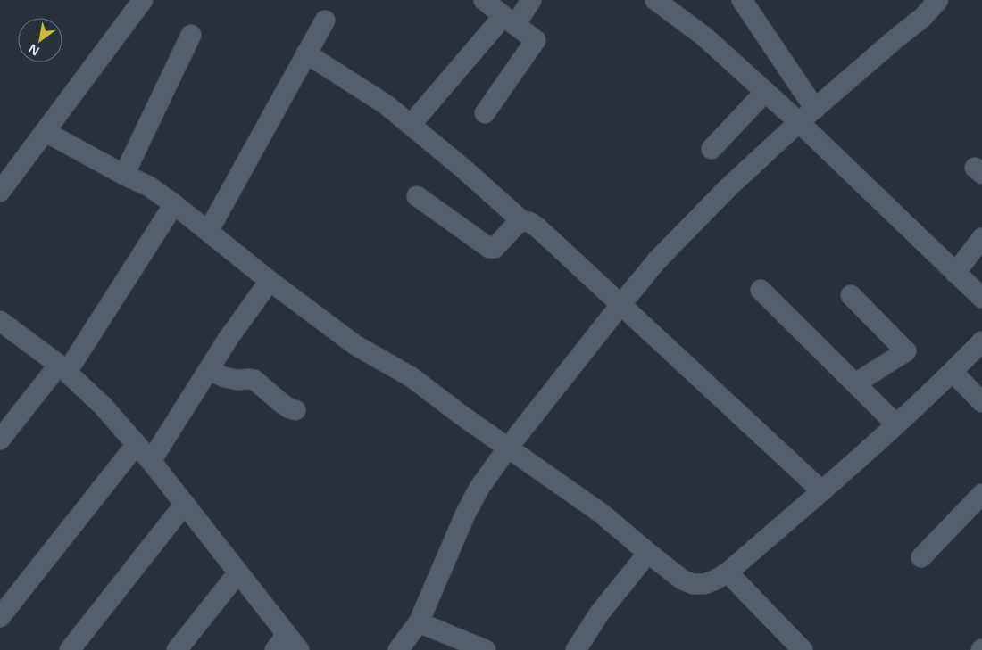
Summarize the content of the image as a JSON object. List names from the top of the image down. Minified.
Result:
{"north":"bottom left"}
